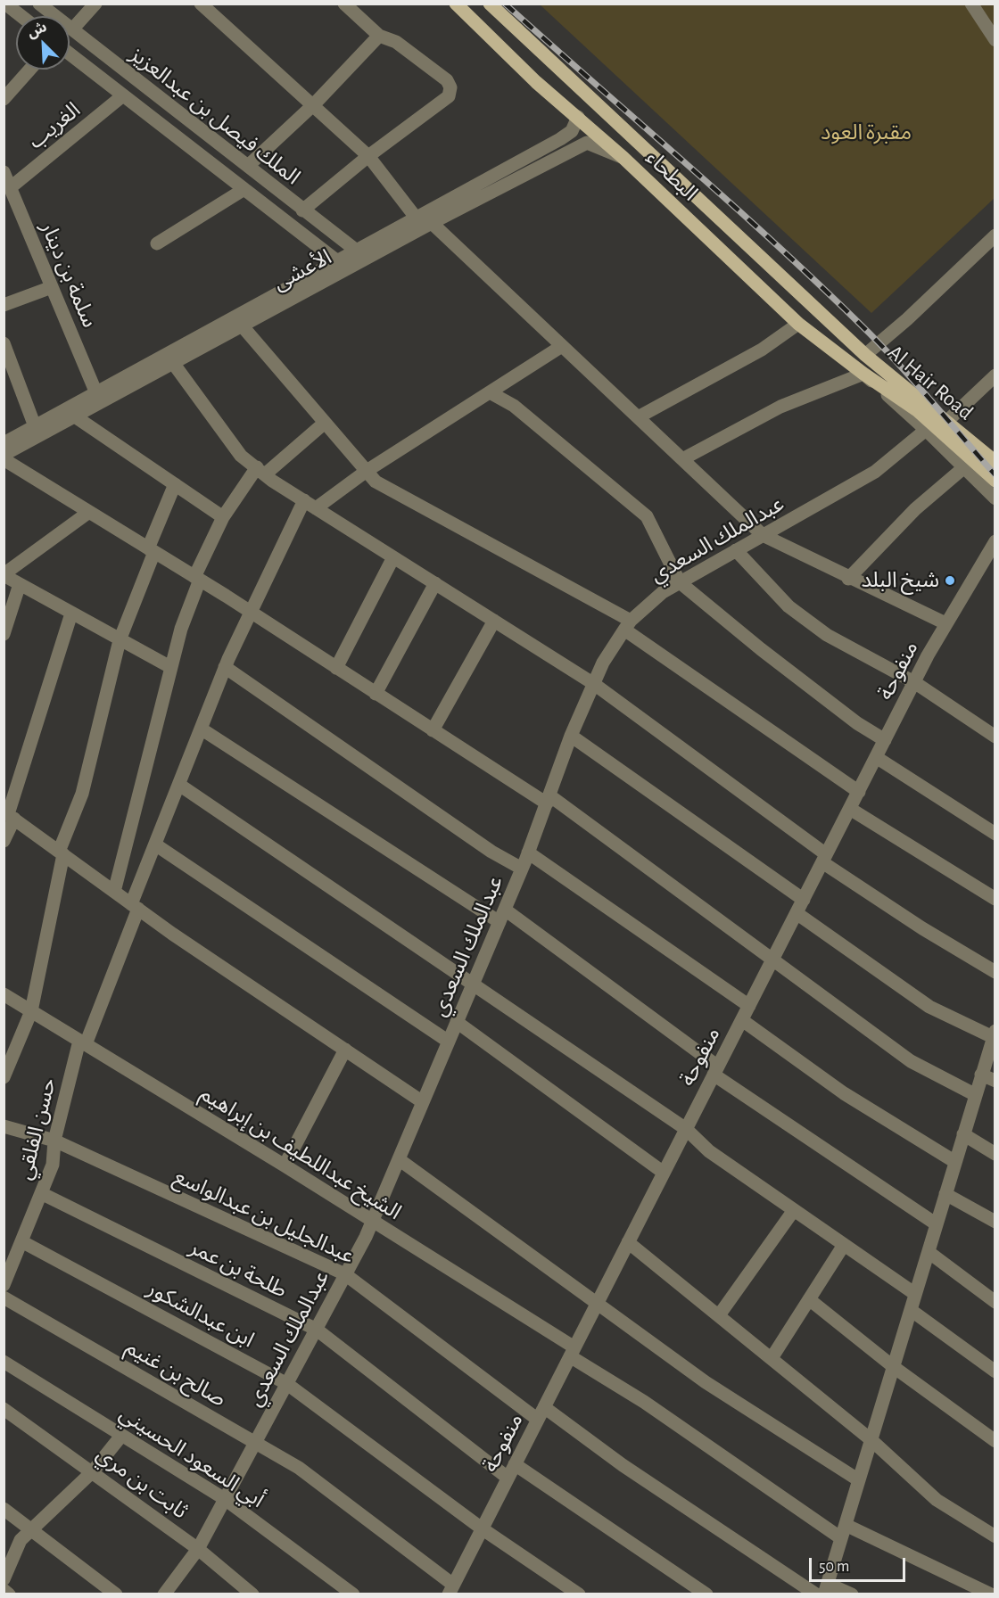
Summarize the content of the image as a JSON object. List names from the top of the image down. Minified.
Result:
{"streets":{"main road":["البطحاء","Al Hair Road"],"street":["الملك فيصل بن عبدالعزيز","الغريب","الأعشى","سلمة بن دينار","عبدالملك السعدي","منفوحة","حسن الفلقي","الشيخ عبداللطيف بن إبراهيم","عبدالجليل بن عبدالواسع","طلحة بن عمر","ابن عبدالشكور","صالح بن غنيم","أبي السعود الحسيني","ثابت بن مري"]},"crossings":[["الملك فيصل بن عبدالعزيز","الغريب"],["الملك فيصل بن عبدالعزيز","الأعشى"],["الغريب","سلمة بن دينار"],["البطحاء","الأعشى"],["البطحاء","Al Hair Road"],["البطحاء","عبدالملك السعدي"],["الأعشى","سلمة بن دينار"],["عبدالملك السعدي","الشيخ عبداللطيف بن إبراهيم"],["عبدالملك السعدي","عبدالجليل بن عبدالواسع"],["عبدالملك السعدي","طلحة بن عمر"],["عبدالملك السعدي","ابن عبدالشكور"],["عبدالملك السعدي","صالح بن غنيم"],["عبدالملك السعدي","أبي السعود الحسيني"],["عبدالملك السعدي","ثابت بن مري"],["منفوحة","الشيخ عبداللطيف بن إبراهيم"],["منفوحة","عبدالجليل بن عبدالواسع"],["منفوحة","طلحة بن عمر"],["منفوحة","ابن عبدالشكور"],["منفوحة","صالح بن غنيم"],["حسن الفلقي","الشيخ عبداللطيف بن إبراهيم"],["حسن الفلقي","عبدالجليل بن عبدالواسع"],["حسن الفلقي","طلحة بن عمر"],["حسن الفلقي","ابن عبدالشكور"]],"parks":["مقبرة العود"],"places":["شيخ البلد"],"scale_bar":"50 m","north":"top left"}
